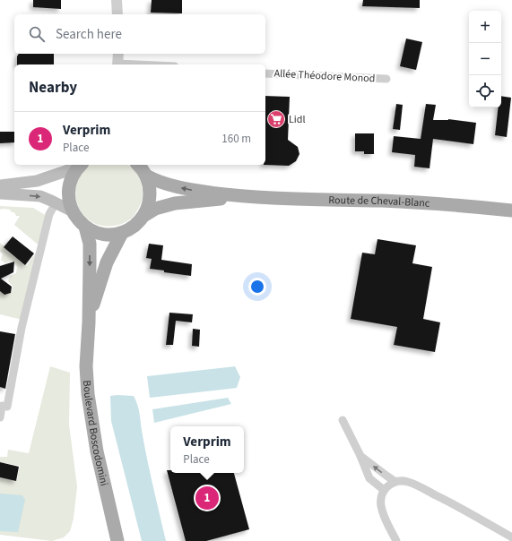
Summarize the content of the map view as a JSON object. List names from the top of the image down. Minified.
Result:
{"streets":{"main road":["Route de Cheval-Blanc","Boulevard Boscodomini"],"street":["Allée Théodore Monod"]},"places":{"supermarket":["Lidl"]},"page":{"map_buttons":["+","−"],"search":"Search here","heading":"Nearby","list":[{"mark":"1","name":"Verprim","note":"Place","value":"160 m"}],"popup":["Verprim","Place"],"pins":"1"}}
